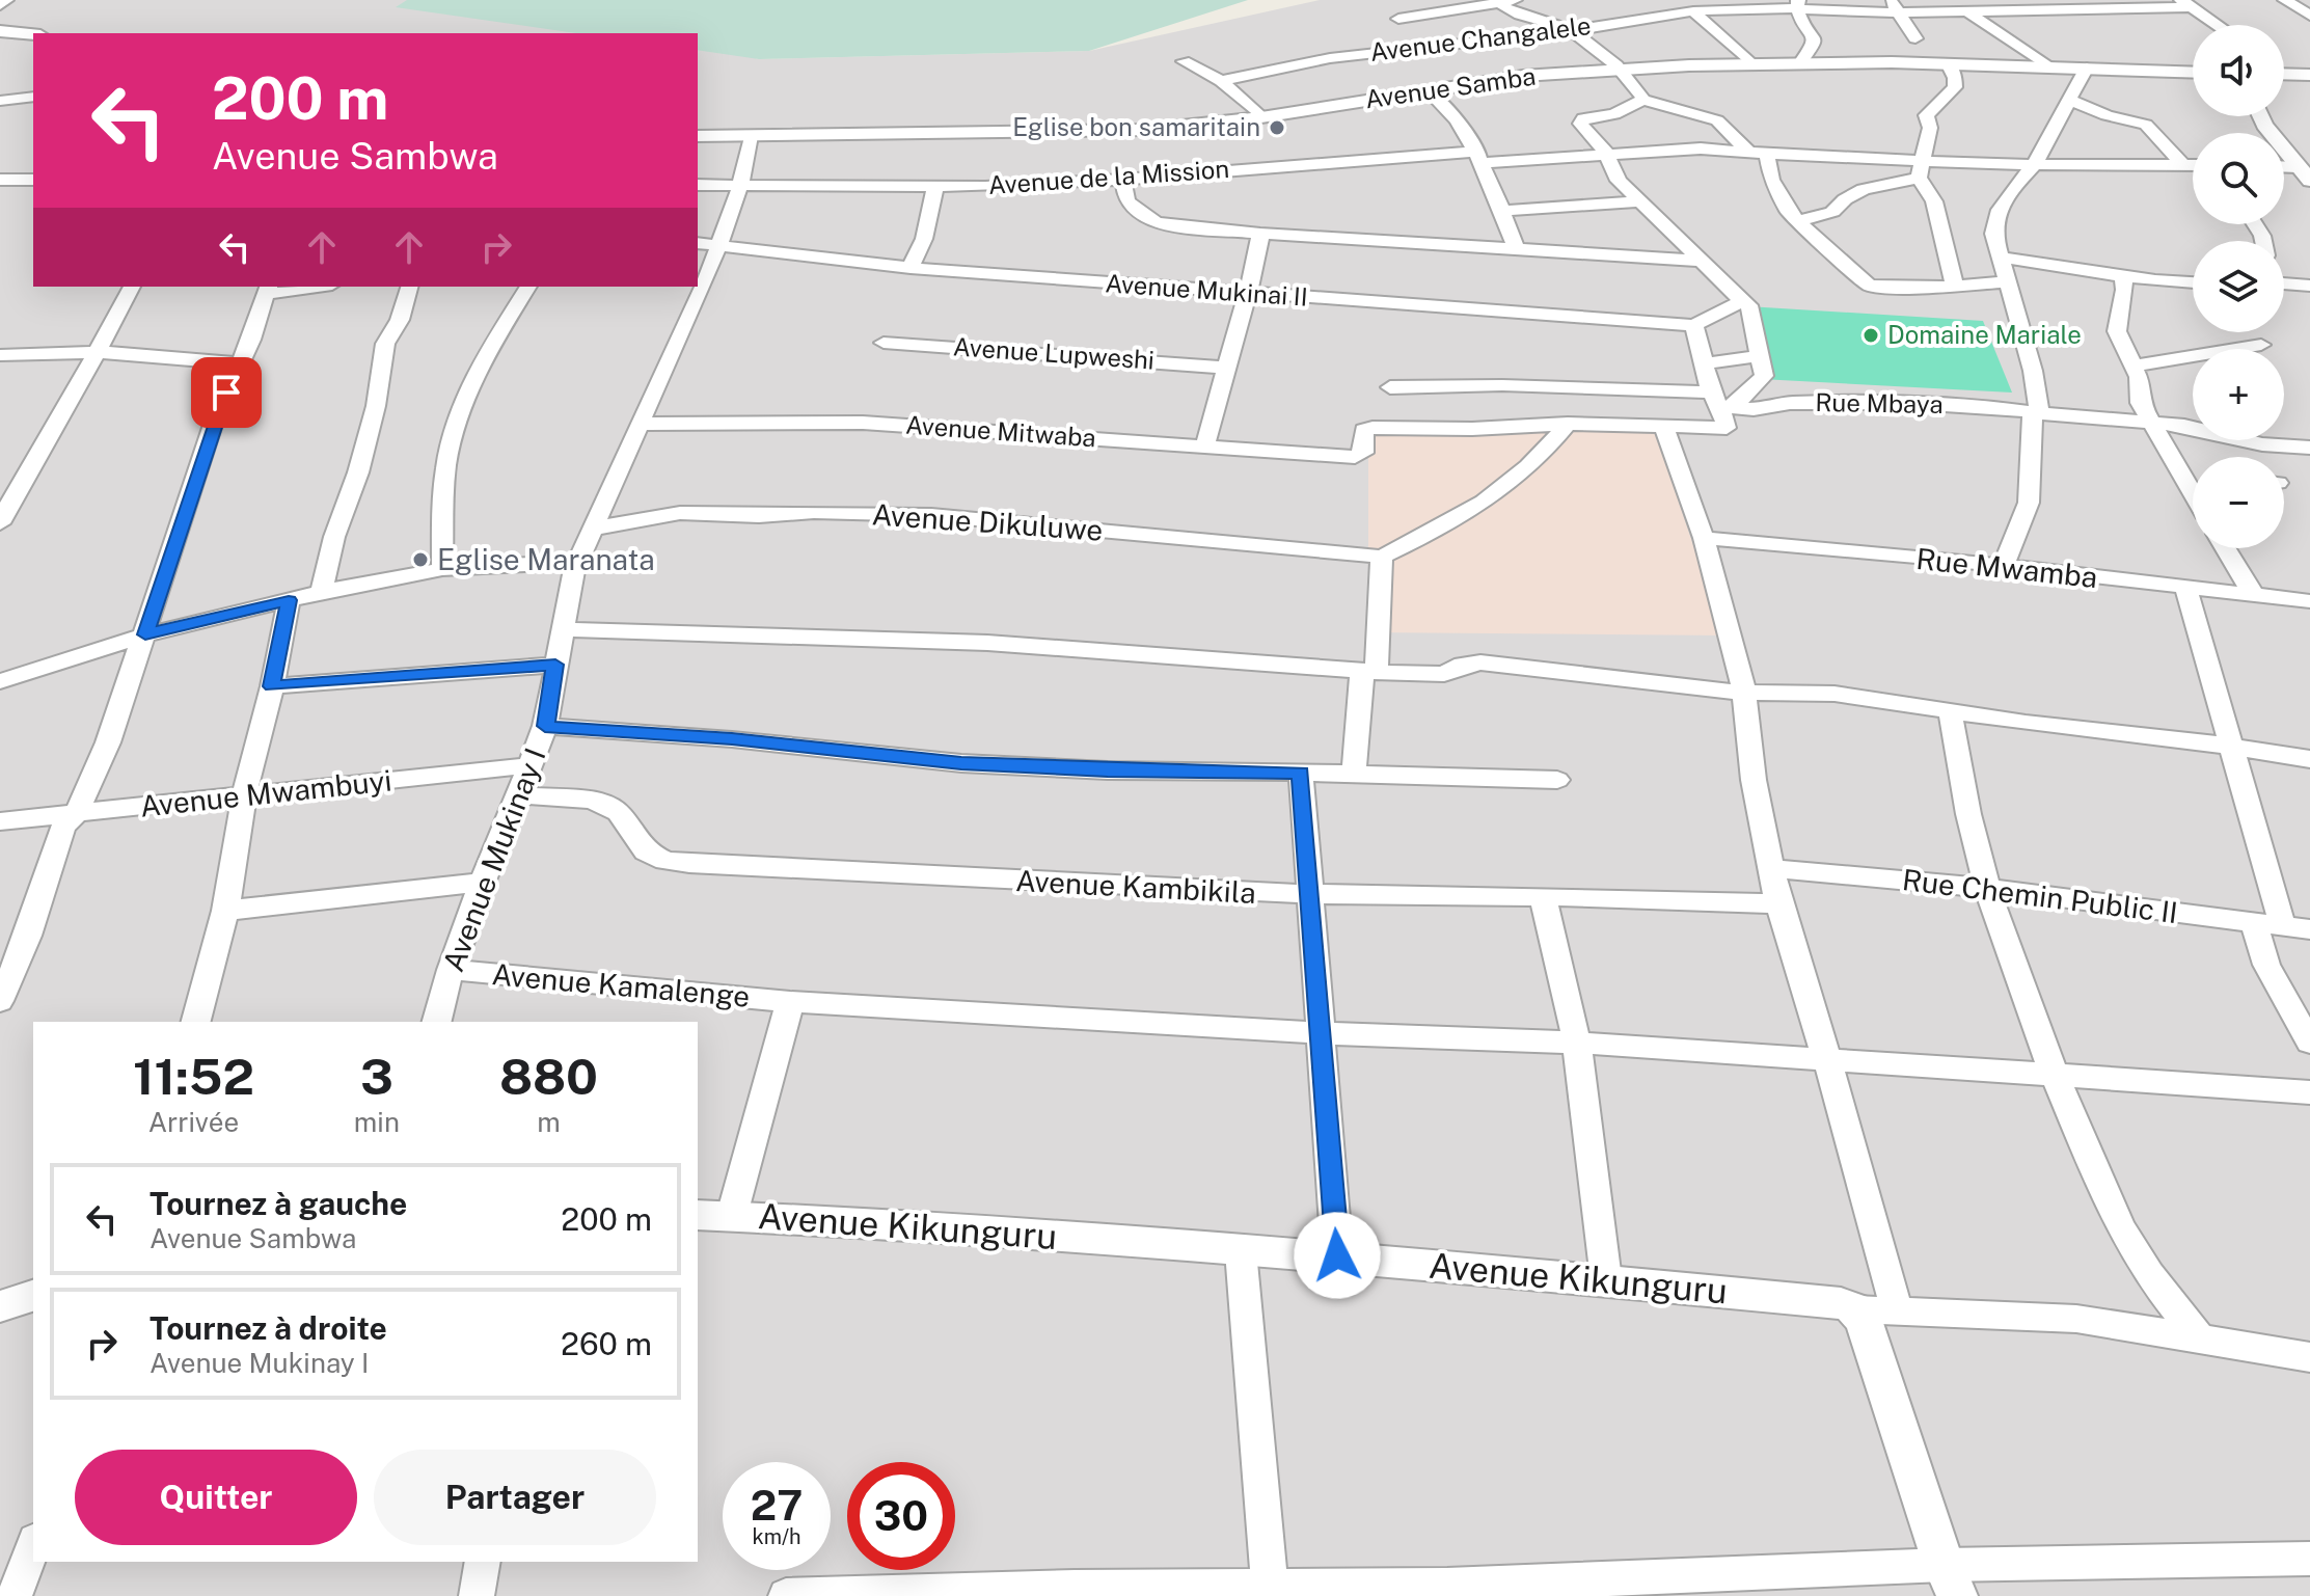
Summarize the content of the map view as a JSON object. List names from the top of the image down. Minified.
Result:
{"streets":{"street":["Avenue Changalele","Avenue Samba","Avenue de la Mission","Avenue Mukinai II","Avenue Lupweshi","Rue Mbaya","Avenue Mitwaba","Avenue Dikuluwe","Rue Mwamba","Avenue Mwambuyi","Avenue Mukinay I","Avenue Kambikila","Rue Chemin Public II","Avenue Kamalenge","Avenue Kikunguru"]},"crossings":[["Avenue Samba","Avenue Mukinay I"],["Avenue de la Mission","Avenue Mukinay I"],["Avenue Mukinai II","Avenue Mukinay I"],["Avenue Mitwaba","Avenue Mukinay I"],["Avenue Dikuluwe","Avenue Mukinay I"],["Avenue Mwambuyi","Avenue Mukinay I"],["Avenue Mukinay I","Avenue Kambikila"],["Avenue Mukinay I","Avenue Kamalenge"]],"places":["Eglise bon samaritain","Domaine Mariale","Eglise Maranata"],"page":{"map_buttons":["+","−"],"turn":["200 m","Avenue Sambwa"],"eta":["11:52","Arrivée","3","min","880","m"],"list":[{"name":"Tournez à gauche","note":"Avenue Sambwa","value":"200 m"},{"name":"Tournez à droite","note":"Avenue Mukinay I","value":"260 m"}],"buttons":["Quitter","Partager"],"speed":"27 km/h","limit":"30"}}
